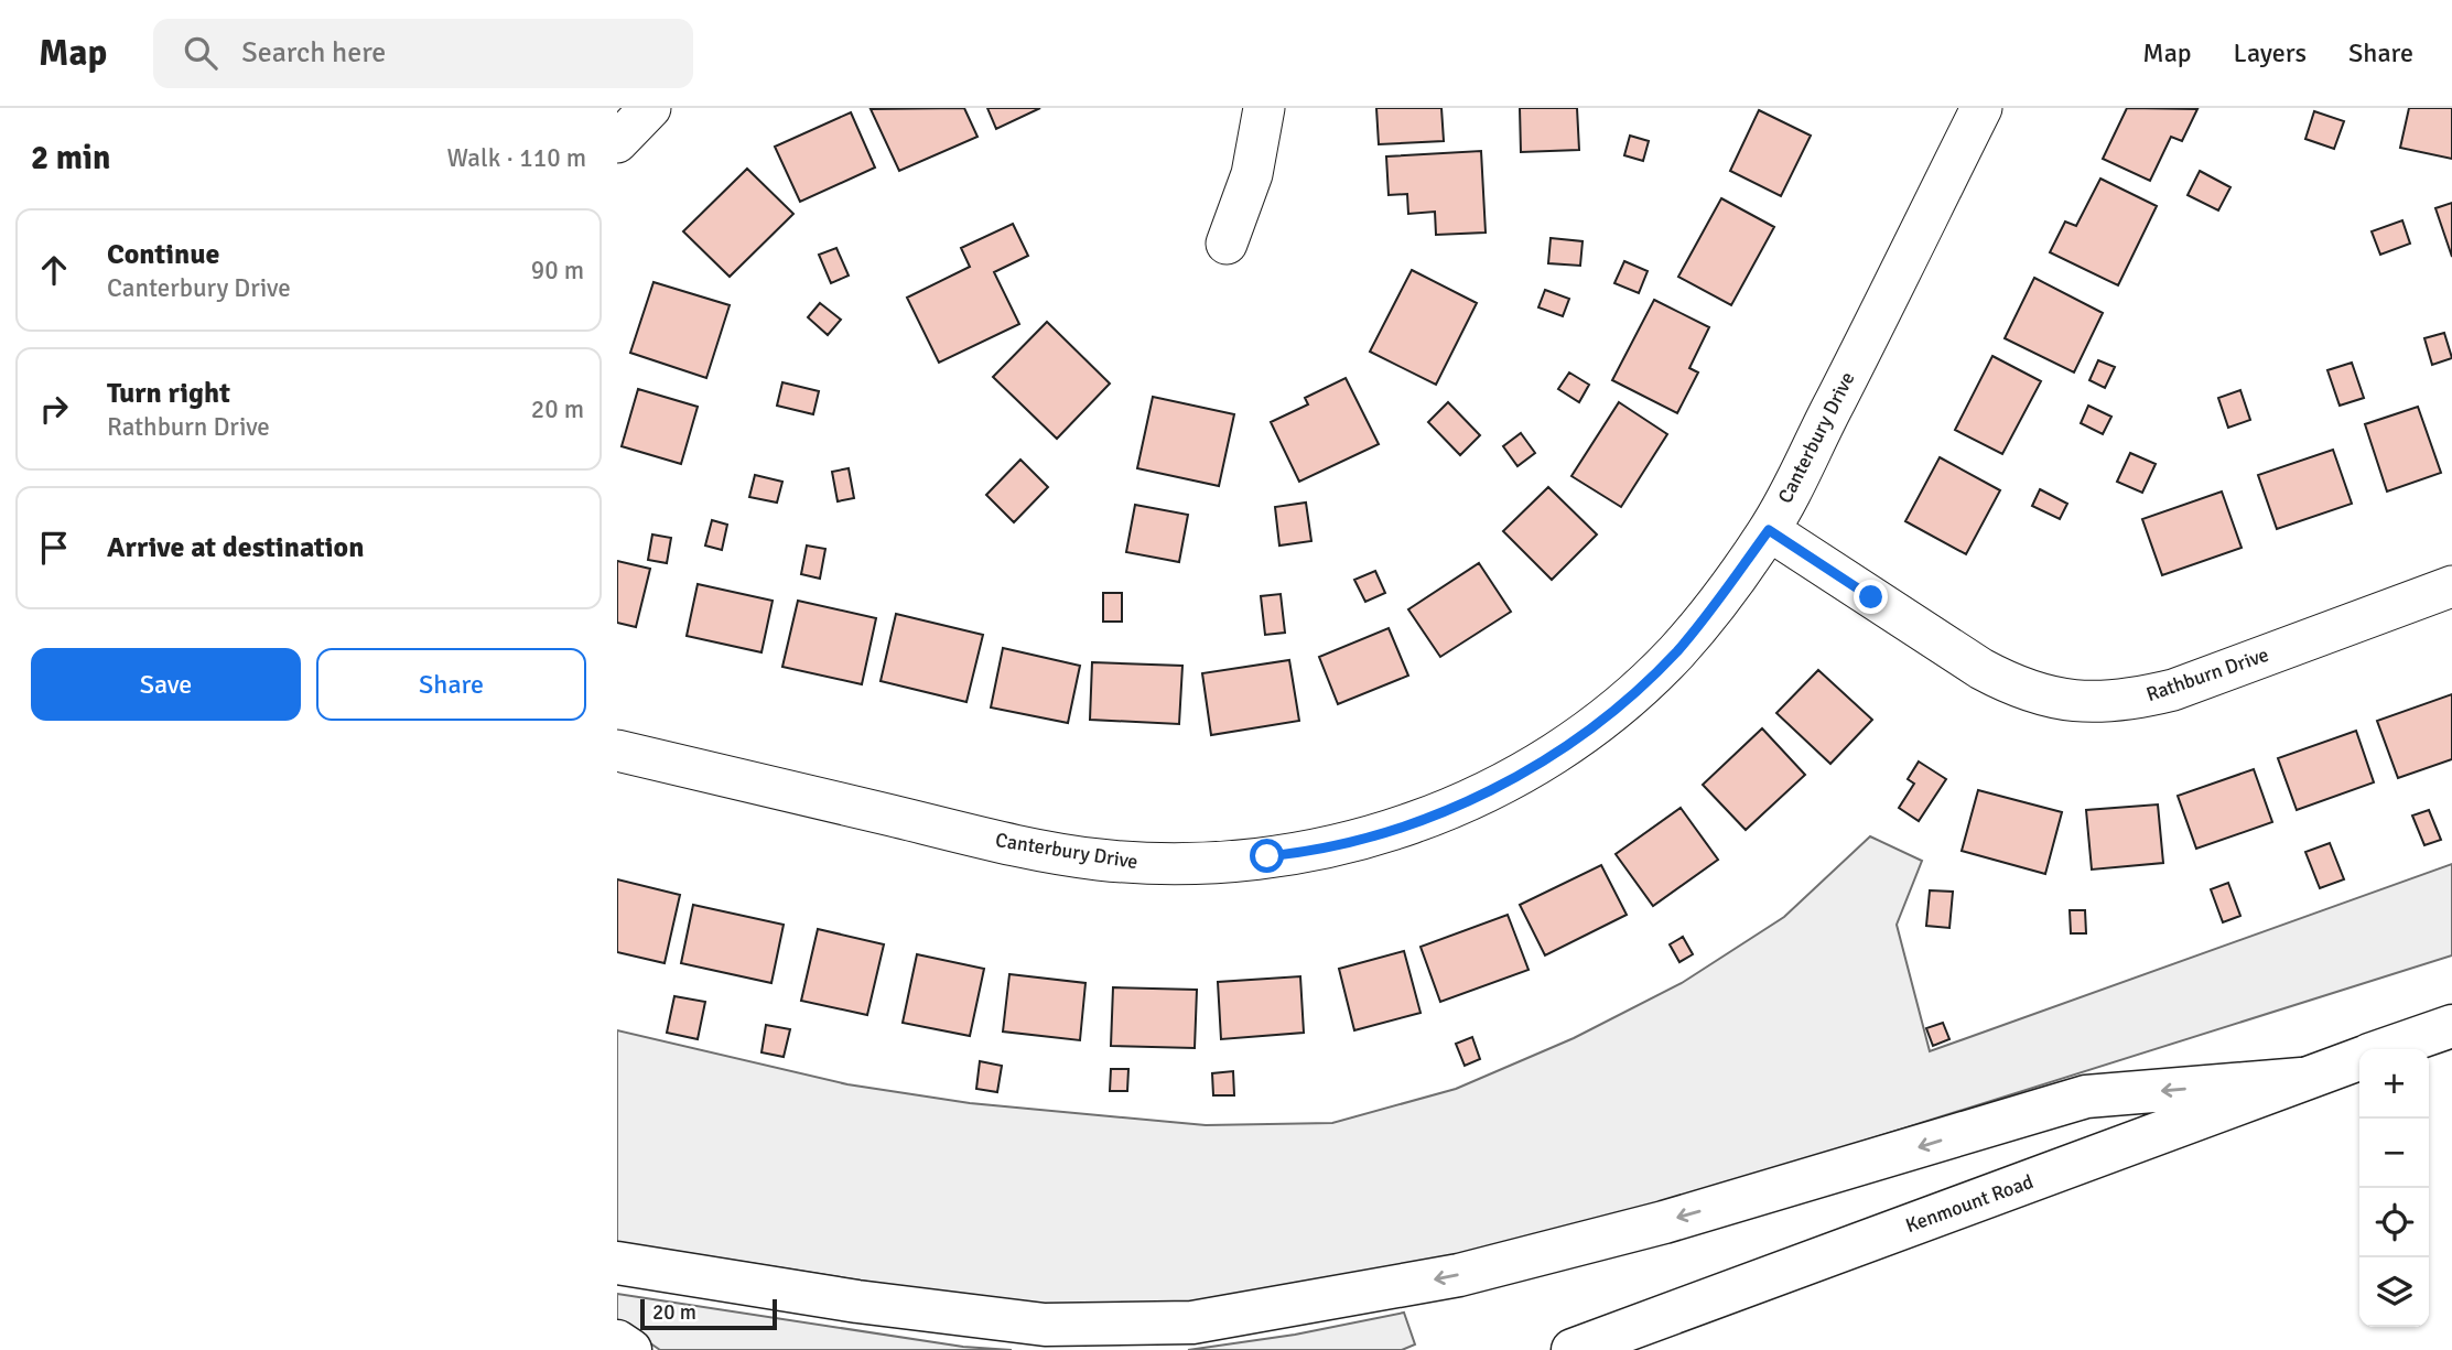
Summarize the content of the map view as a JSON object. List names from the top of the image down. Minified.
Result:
{"streets":{"main road":["Kenmount Road"],"street":["Canterbury Drive","Rathburn Drive"]},"crossings":[["Canterbury Drive","Rathburn Drive"]],"scale_bar":"20 m","page":{"header":"Map","search":"Search here","nav":["Map","Layers","Share"],"heading":["2 min","Walk · 110 m"],"list":[["Continue","Canterbury Drive","90 m"],["Turn right","Rathburn Drive","20 m"],"Arrive at destination"],"buttons":["Save","Share"],"map_buttons":["+","−"],"scale":"20 m"}}
